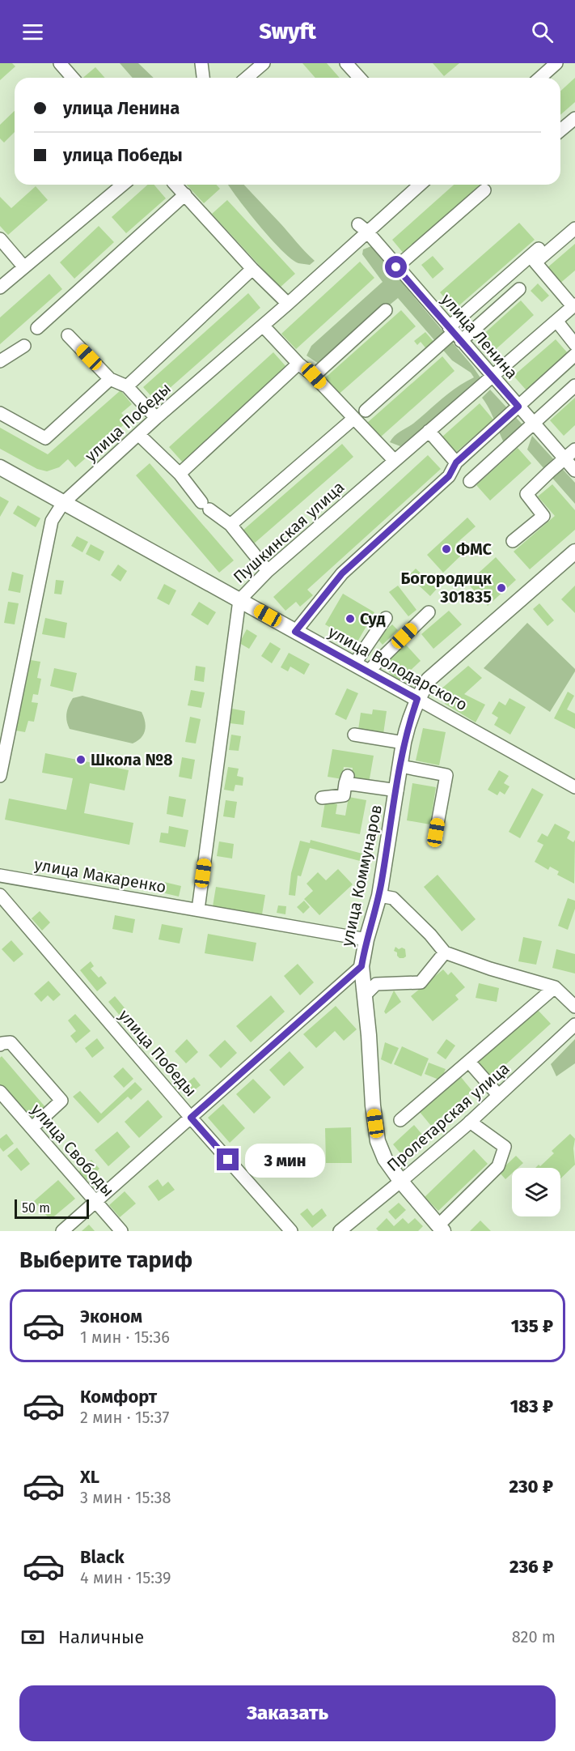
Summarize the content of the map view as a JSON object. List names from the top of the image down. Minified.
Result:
{"streets":{"main road":["улица Володарского","улица Коммунаров"],"street":["улица Ленина","улица Победы","Пушкинская улица","улица Макаренко","Пролетарская улица","улица Свободы"]},"crossings":[["улица Ленина","улица Победы"],["улица Ленина","Пушкинская улица"],["улица Победы","улица Володарского"],["улица Победы","улица Коммунаров"],["Пушкинская улица","улица Володарского"],["Пушкинская улица","улица Макаренко"],["улица Володарского","улица Коммунаров"],["улица Макаренко","улица Коммунаров"],["улица Коммунаров","улица Свободы"]],"places":["ФМС","Богородицк 301835","Суд","Школа №8"],"scale_bar":"50 m","page":{"header":"Swyft","banner":["улица Ленина","улица Победы"],"bubble":"3 мин","scale":"50 m","heading":"Выберите тариф","list":[{"name":"Эконом","note":"1 мин · 15:36","value":"135 ₽"},{"name":"Комфорт","note":"2 мин · 15:37","value":"183 ₽"},{"name":"XL","note":"3 мин · 15:38","value":"230 ₽"},{"name":"Black","note":"4 мин · 15:39","value":"236 ₽"}],"pay":["Наличные","820 m"],"buttons":"Заказать"}}
